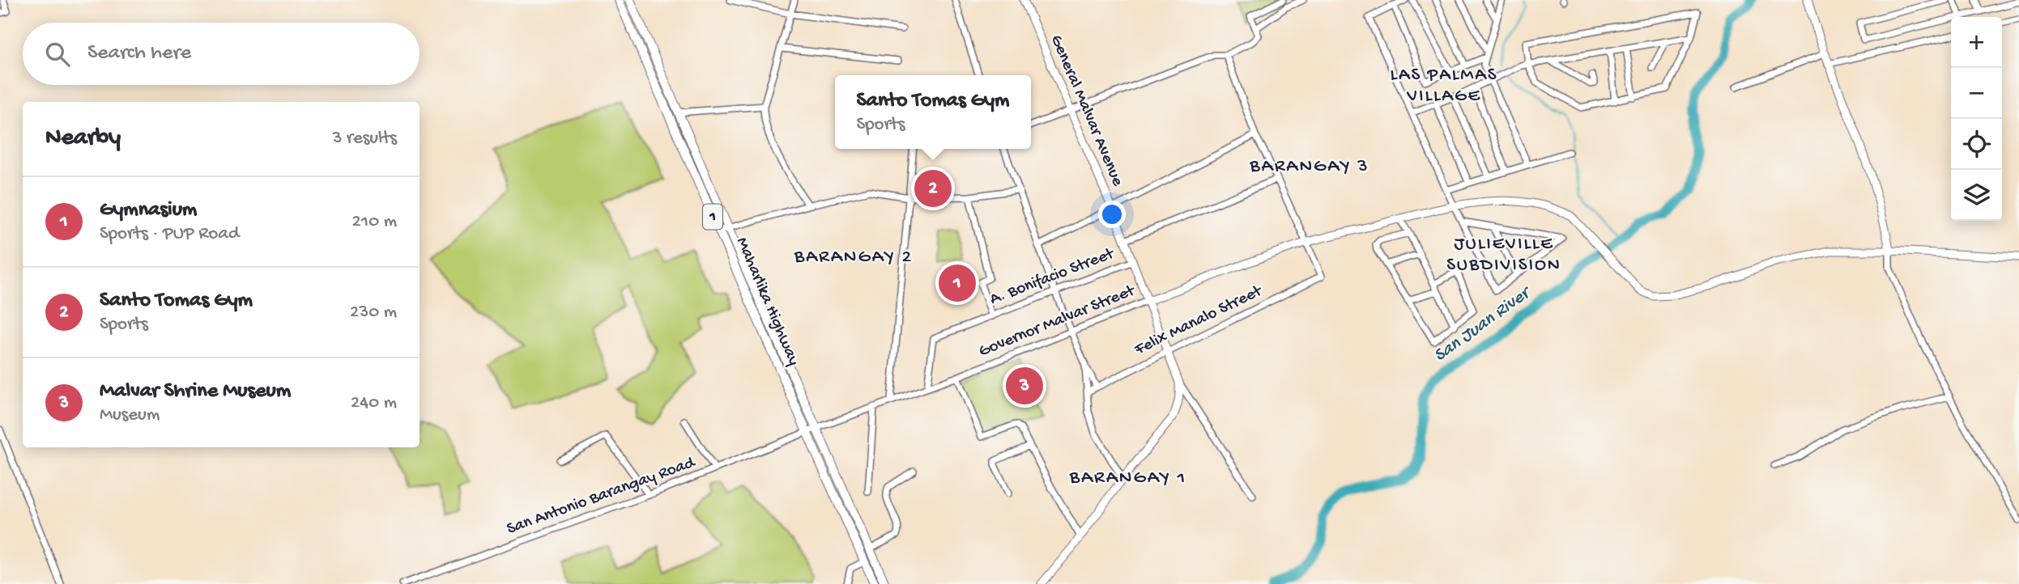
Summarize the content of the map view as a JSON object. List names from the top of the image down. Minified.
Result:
{"streets":{"highway":["1","Maharlika Highway"],"main road":["General Malvar Avenue","Governor Malvar Street"],"street":["A. Bonifacio Street","Felix Manalo Street","San Antonio Barangay Road"]},"crossings":[["General Malvar Avenue","A. Bonifacio Street"],["General Malvar Avenue","Felix Manalo Street"],["General Malvar Avenue","Governor Malvar Street"],["A. Bonifacio Street","Governor Malvar Street"],["Maharlika Highway","Governor Malvar Street"],["Maharlika Highway","San Antonio Barangay Road"],["Felix Manalo Street","Governor Malvar Street"],["Governor Malvar Street","San Antonio Barangay Road"]],"districts":["LAS PALMAS VILLAGE","BARANGAY 3","JULIEVILLE SUBDIVISION","BARANGAY 2","BARANGAY 1"],"water":["San Juan River"],"page":{"map_buttons":["+","−"],"search":"Search here","popup":["Santo Tomas Gym","Sports"],"heading":["Nearby","3 results"],"pins":["2","1","3"],"list":[{"mark":"1","name":"Gymnasium","note":"Sports · PUP Road","value":"210 m"},{"mark":"2","name":"Santo Tomas Gym","note":"Sports","value":"230 m"},{"mark":"3","name":"Malvar Shrine Museum","note":"Museum","value":"240 m"}]}}
